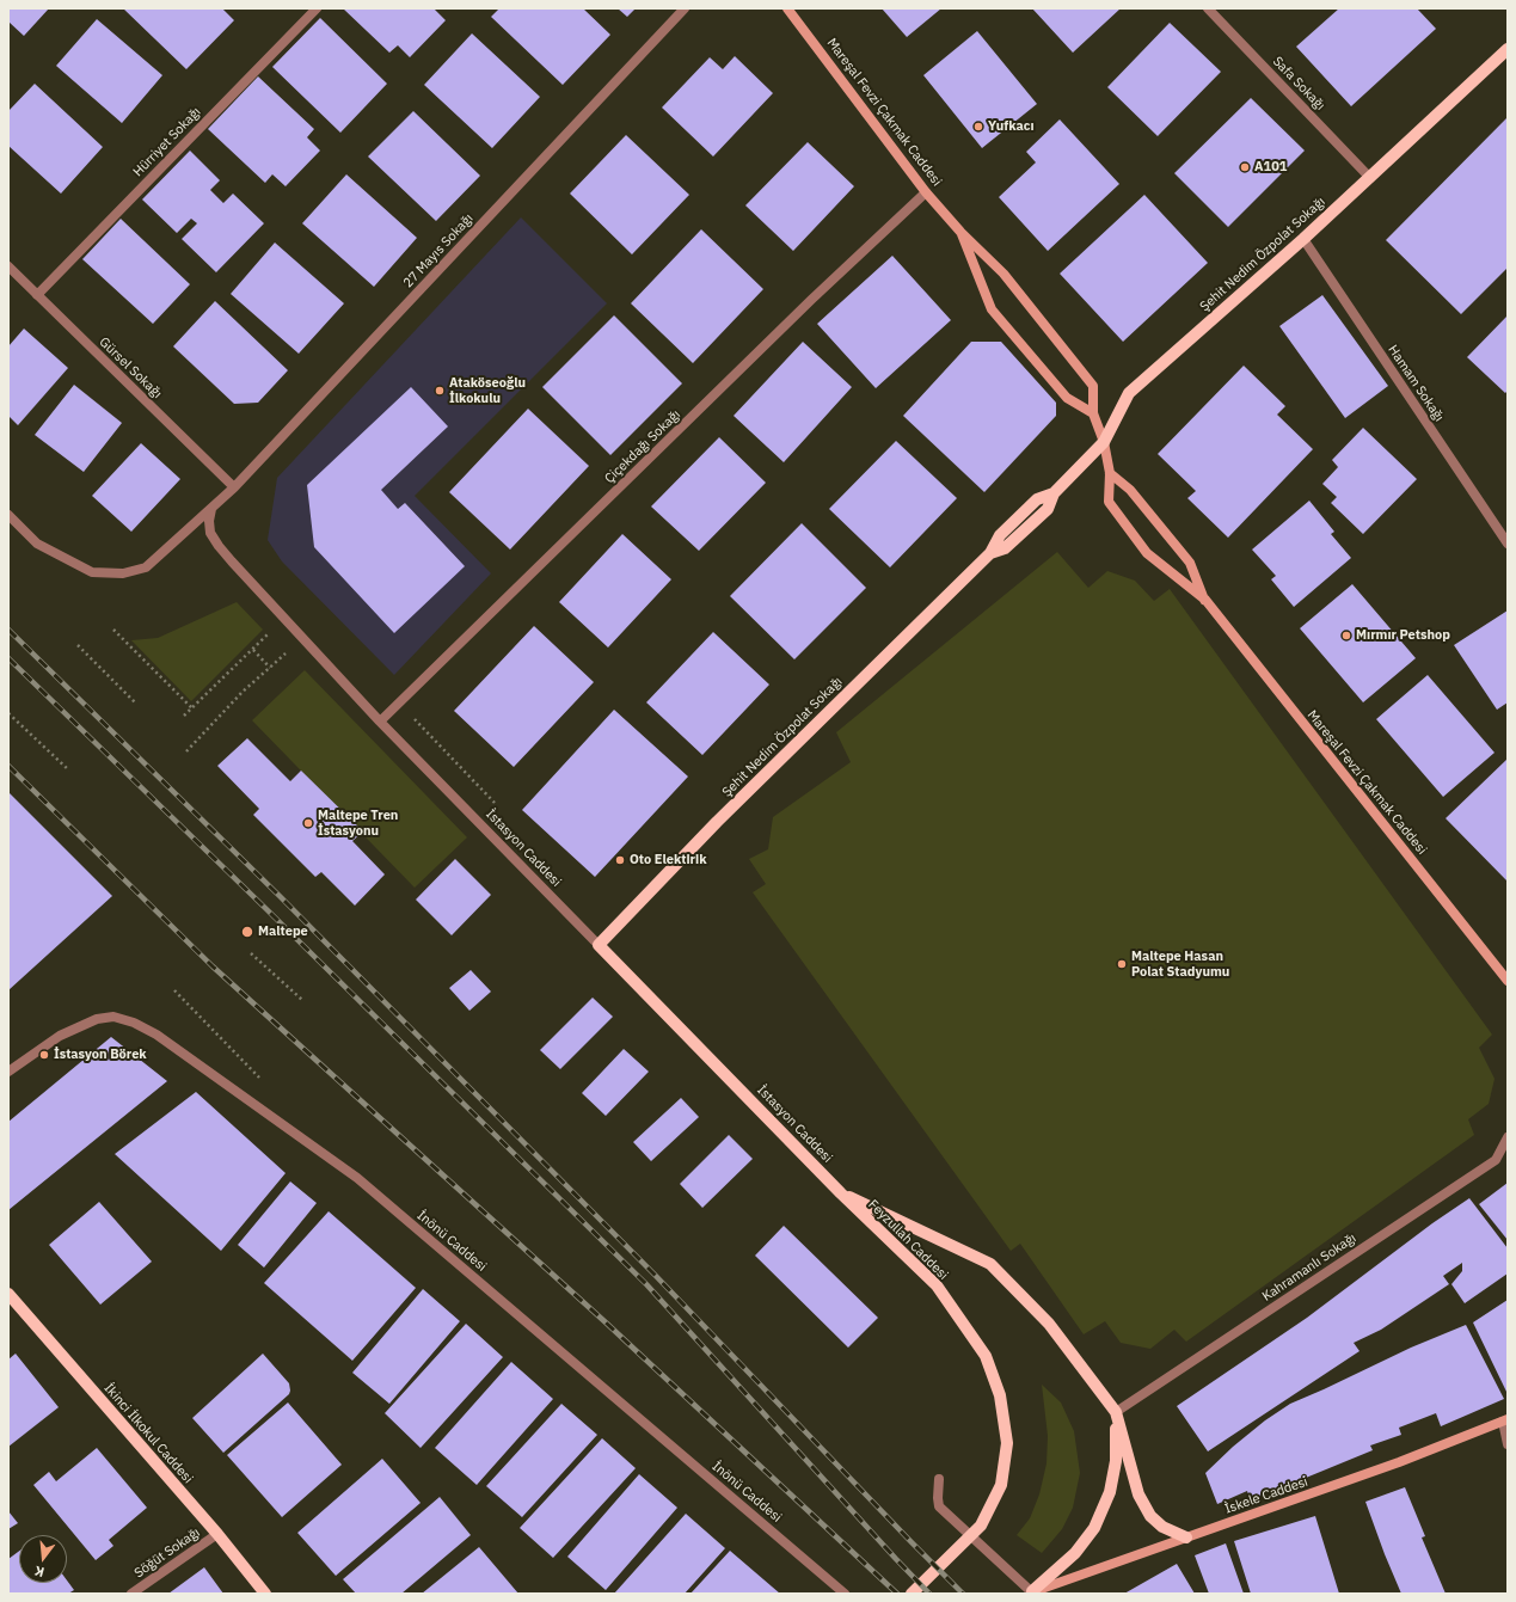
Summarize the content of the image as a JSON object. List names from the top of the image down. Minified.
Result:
{"streets":{"main road":["Şehit Nedim Özpolat Sokağı","İstasyon Caddesi","Feyzullah Caddesi","İkinci İlkokul Caddesi"],"street":["Safa Sokağı","Mareşal Fevzi Çakmak Caddesi","Hürriyet Sokağı","27 Mayıs Sokağı","Gürsel Sokağı","Hamam Sokağı","Çiçekdağı Sokağı","İnönü Caddesi","Kahramanlı Sokağı","İskele Caddesi","Söğüt Sokağı"]},"crossings":[["Safa Sokağı","Şehit Nedim Özpolat Sokağı"],["Mareşal Fevzi Çakmak Caddesi","Şehit Nedim Özpolat Sokağı"],["Mareşal Fevzi Çakmak Caddesi","Çiçekdağı Sokağı"],["Hürriyet Sokağı","Gürsel Sokağı"],["27 Mayıs Sokağı","Gürsel Sokağı"],["27 Mayıs Sokağı","İstasyon Caddesi"],["Şehit Nedim Özpolat Sokağı","Hamam Sokağı"],["Şehit Nedim Özpolat Sokağı","İstasyon Caddesi"],["Çiçekdağı Sokağı","İstasyon Caddesi"],["İstasyon Caddesi","Feyzullah Caddesi"],["İkinci İlkokul Caddesi","Söğüt Sokağı"]],"places":["Yufkacı","A101","Ataköseoğlu İlkokulu","Mırmır Petshop","Maltepe Tren İstasyonu","Oto Elektirik","Maltepe","Maltepe Hasan Polat Stadyumu","İstasyon Börek"],"north":"bottom"}
